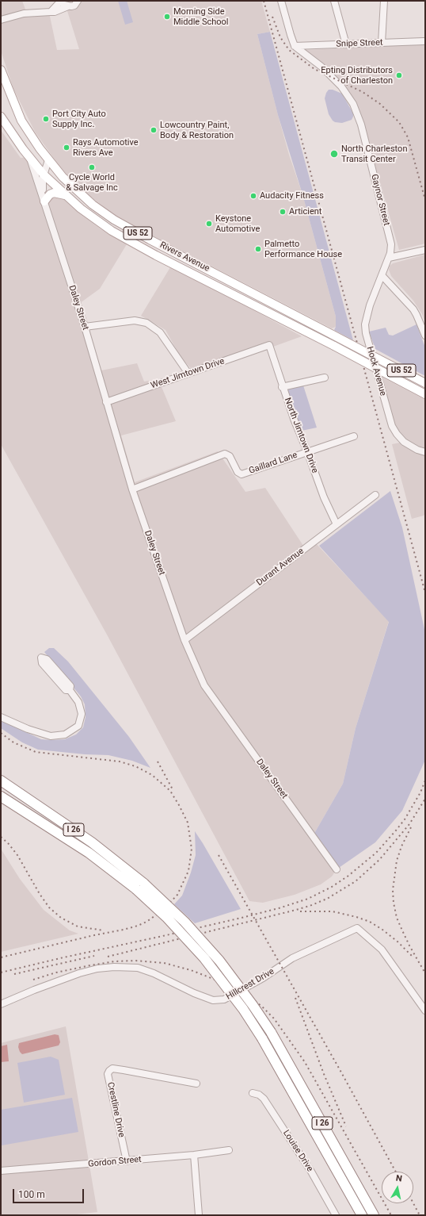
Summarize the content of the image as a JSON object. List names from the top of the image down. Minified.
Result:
{"streets":{"highway":["I 26"],"main road":["US 52","Rivers Avenue"],"street":["Snipe Street","Gaynor Street","Daley Street","Hock Avenue","West Jimtown Drive","North Jimtown Drive","Gaillard Lane","Durant Avenue","Hillcrest Drive","Crestline Drive","Louise Drive","Gordon Street"]},"crossings":[["Snipe Street","Gaynor Street"],["Gaynor Street","Hock Avenue"],["Rivers Avenue","Daley Street"],["Daley Street","West Jimtown Drive"],["Daley Street","Gaillard Lane"],["Daley Street","Durant Avenue"],["West Jimtown Drive","North Jimtown Drive"],["North Jimtown Drive","Gaillard Lane"],["North Jimtown Drive","Durant Avenue"],["Crestline Drive","Gordon Street"]],"places":["Morning Side Middle School","Epting Distributors of Charleston","Port City Auto Supply Inc.","Lowcountry Paint, Body & Restoration","Rays Automotive Rivers Ave","North Charleston Transit Center","Cycle World & Salvage Inc","Audacity Fitness","Articient","Keystone Automotive","Palmetto Performance House"],"scale_bar":"100 m","north":"top"}
